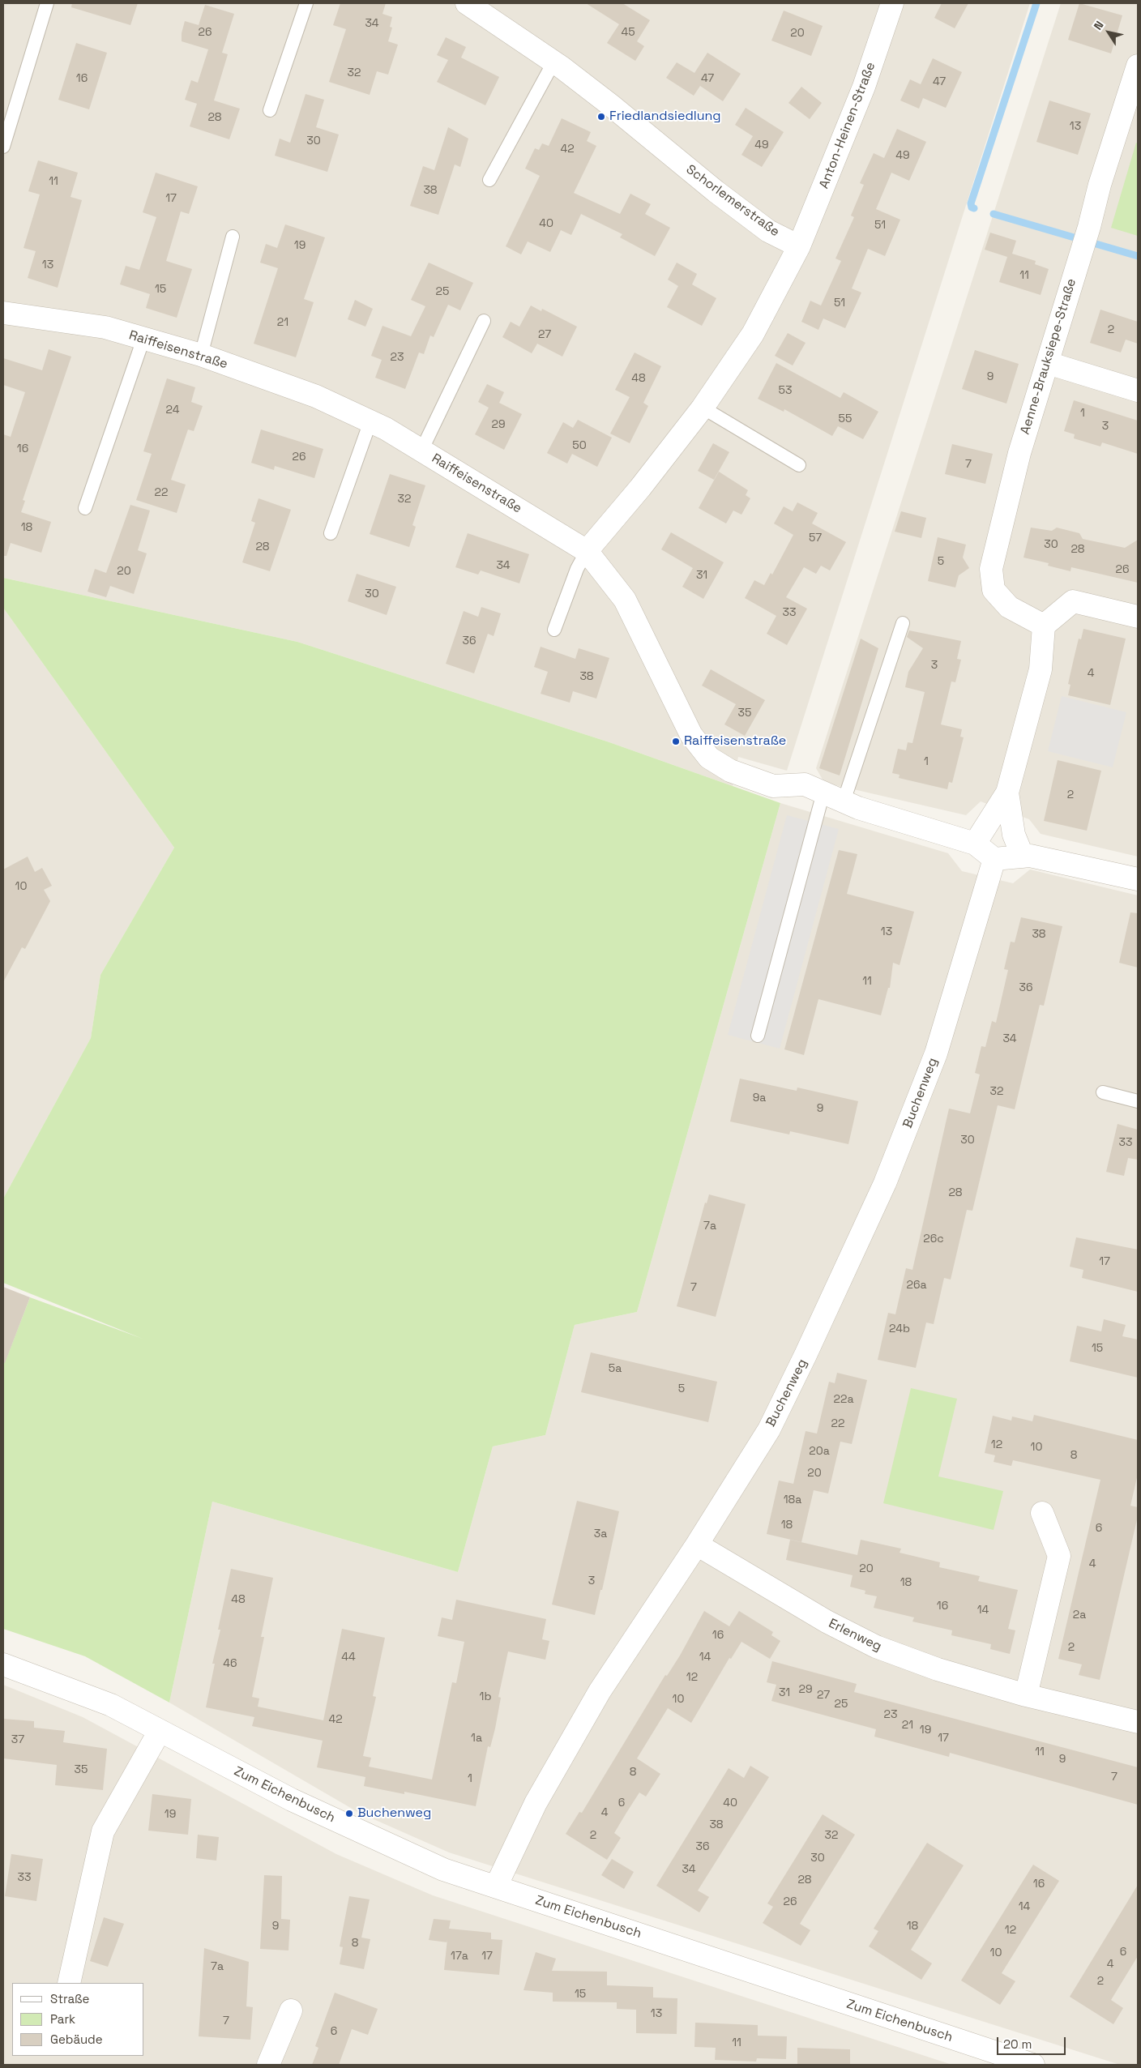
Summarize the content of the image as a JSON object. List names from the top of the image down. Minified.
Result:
{"streets":{"street":["Anton-Heinen-Straße","Schorlemerstraße","Raiffeisenstraße","Aenne-Brauksiepe-Straße","Buchenweg","Erlenweg","Zum Eichenbusch"]},"crossings":[["Anton-Heinen-Straße","Schorlemerstraße"],["Raiffeisenstraße","Buchenweg"],["Buchenweg","Erlenweg"],["Buchenweg","Zum Eichenbusch"]],"places":["Friedlandsiedlung","Raiffeisenstraße","Buchenweg"],"house_numbers":["34","26","45","20","32","16","47","47","28","13","30","49","42","49","11","38","17","40","51","19","13","11","15","25","51","21","2","27","23","9","48","53","24","1","55","29","3","50","16","26","7","22","32","18","57","30","28","28","5","34","26","20","31","30","33","36","3","4","38","35","1","2","10","13","38","11","36","34","32","9a","9","30","33","28","7a","26c","17","26a","7","24b","15","5a","5","22a","22","12","10","20a","8","20","18a","18","6","3a","4","20","3","18","48","16","14","2a","16","2","44","14","46","12","29","31","27","1b","10","25","23","42","21","19","1a","17","37","11","9","35","8","7","1","6","40","4","19","38","2","32","36","30","34","33","28","16","26","14","9","18","12","8","6","10","17a","17","4","7a","2","15","13","7","6","11"],"legend":["Straße","Park","Gebäude"],"scale_bar":"20 m","north":"top left"}
